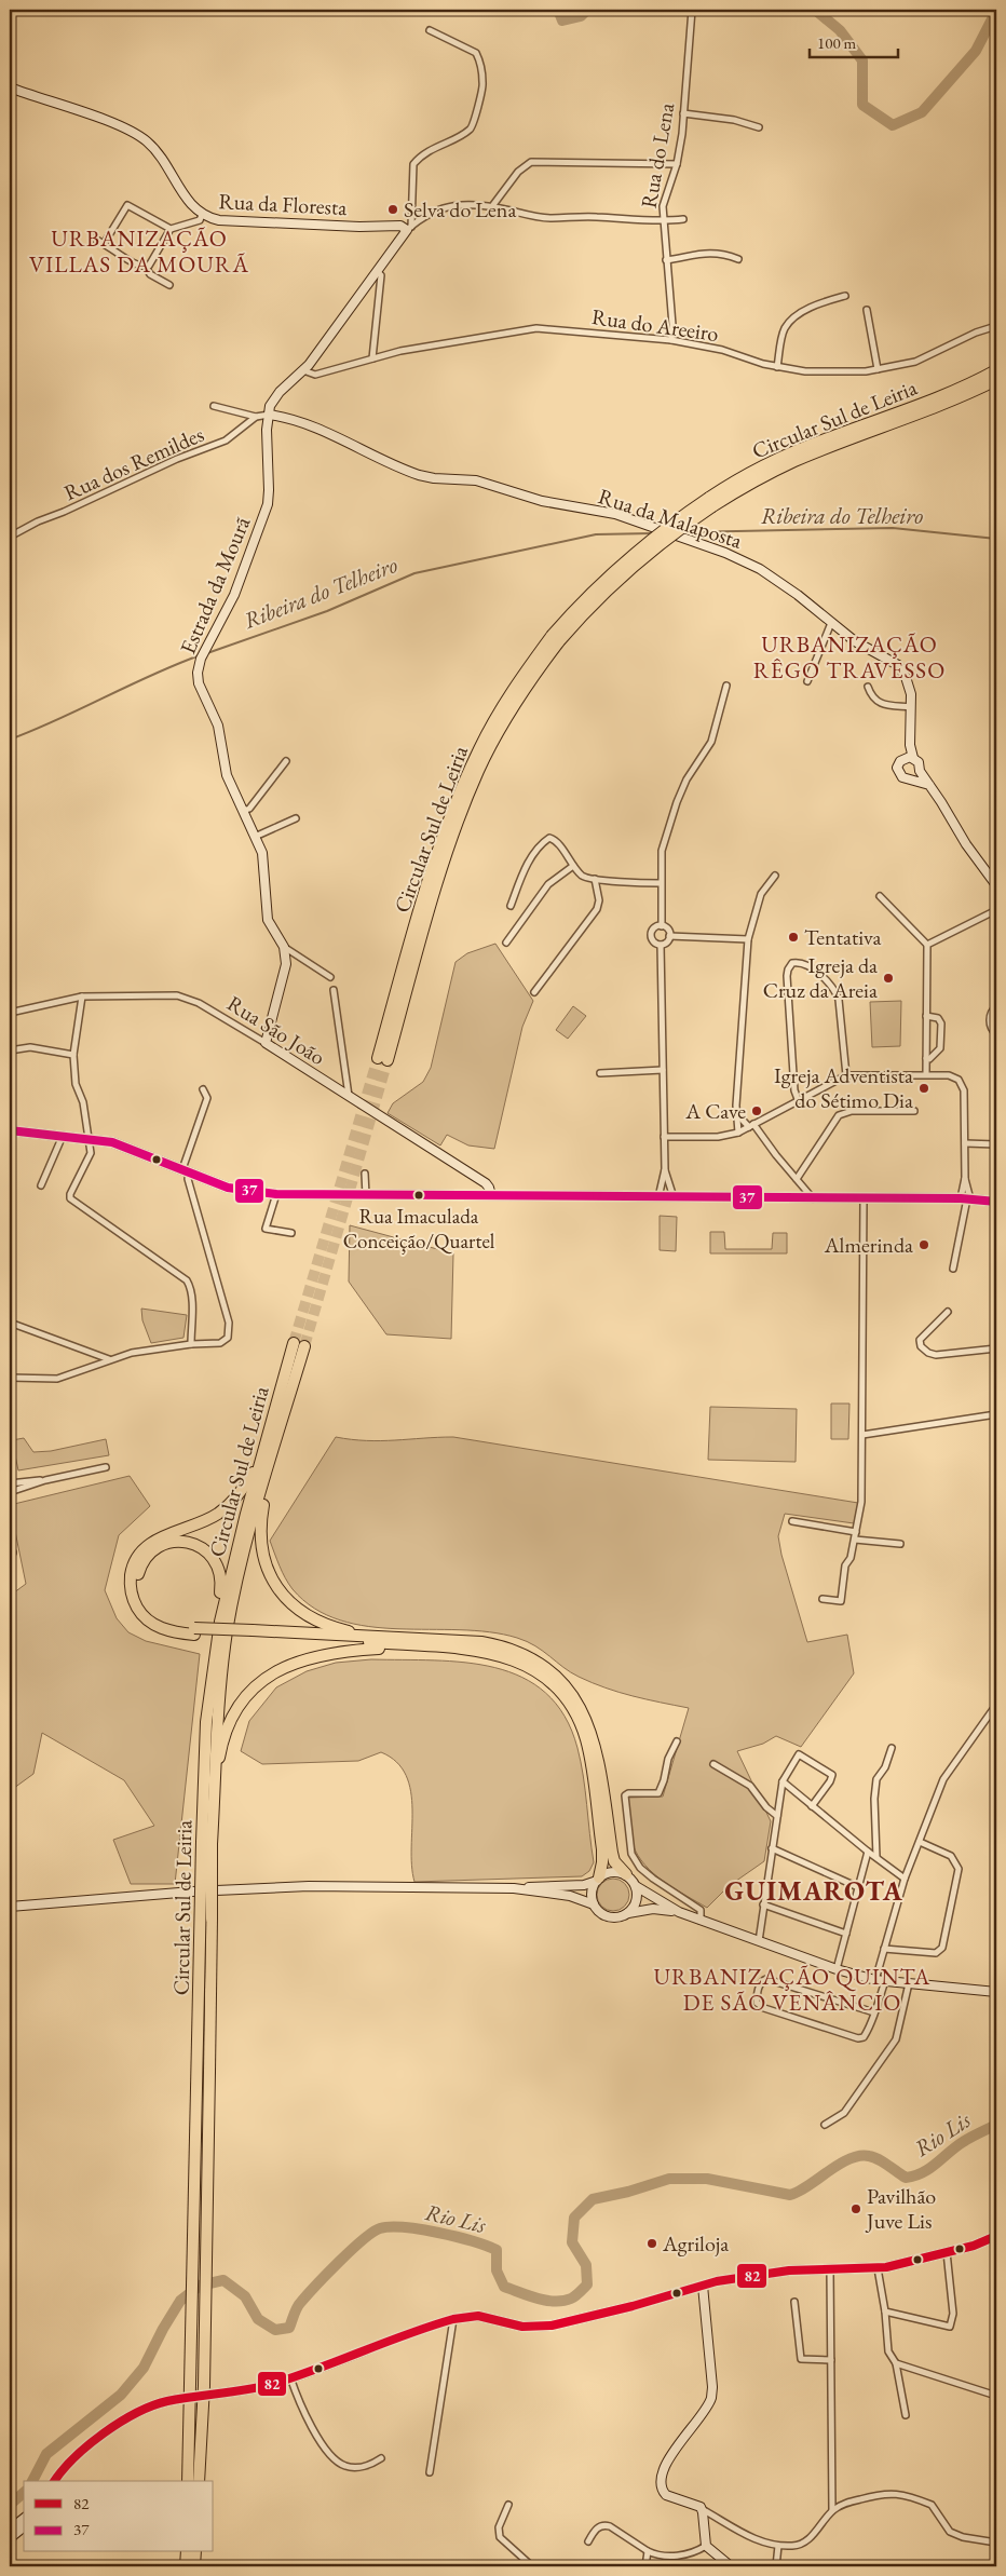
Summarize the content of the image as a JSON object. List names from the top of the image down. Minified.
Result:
{"streets":{"highway":["Circular Sul de Leiria"],"main road":["Rua da Floresta","Rua da Malaposta","Estrada da Mourã","Rua São João"],"street":["Rua do Lena","Rua do Areeiro","Rua dos Remildes"]},"crossings":[["Rua do Lena","Rua do Areeiro"],["Rua dos Remildes","Rua da Malaposta"],["Rua dos Remildes","Estrada da Mourã"],["Rua da Malaposta","Estrada da Mourã"]],"districts":["URBANIZAÇÃO VILLAS DA MOURÃ","URBANIZAÇÃO RÊGO TRAVESSO","GUIMAROTA","URBANIZAÇÃO QUINTA DE SÃO VENÂNCIO"],"water":["Ribeira do Telheiro","Rio Lis"],"places":["Selva do Lena","Tentativa","Igreja da Cruz da Areia","Igreja Adventista do Sétimo Dia","A Cave","Rua Imaculada Conceição/Quartel","Almerinda","Pavilhão Juve Lis","Agriloja"],"lines":["transit line 37","transit line 82"],"legend":["82","37"],"scale_bar":"100 m"}
